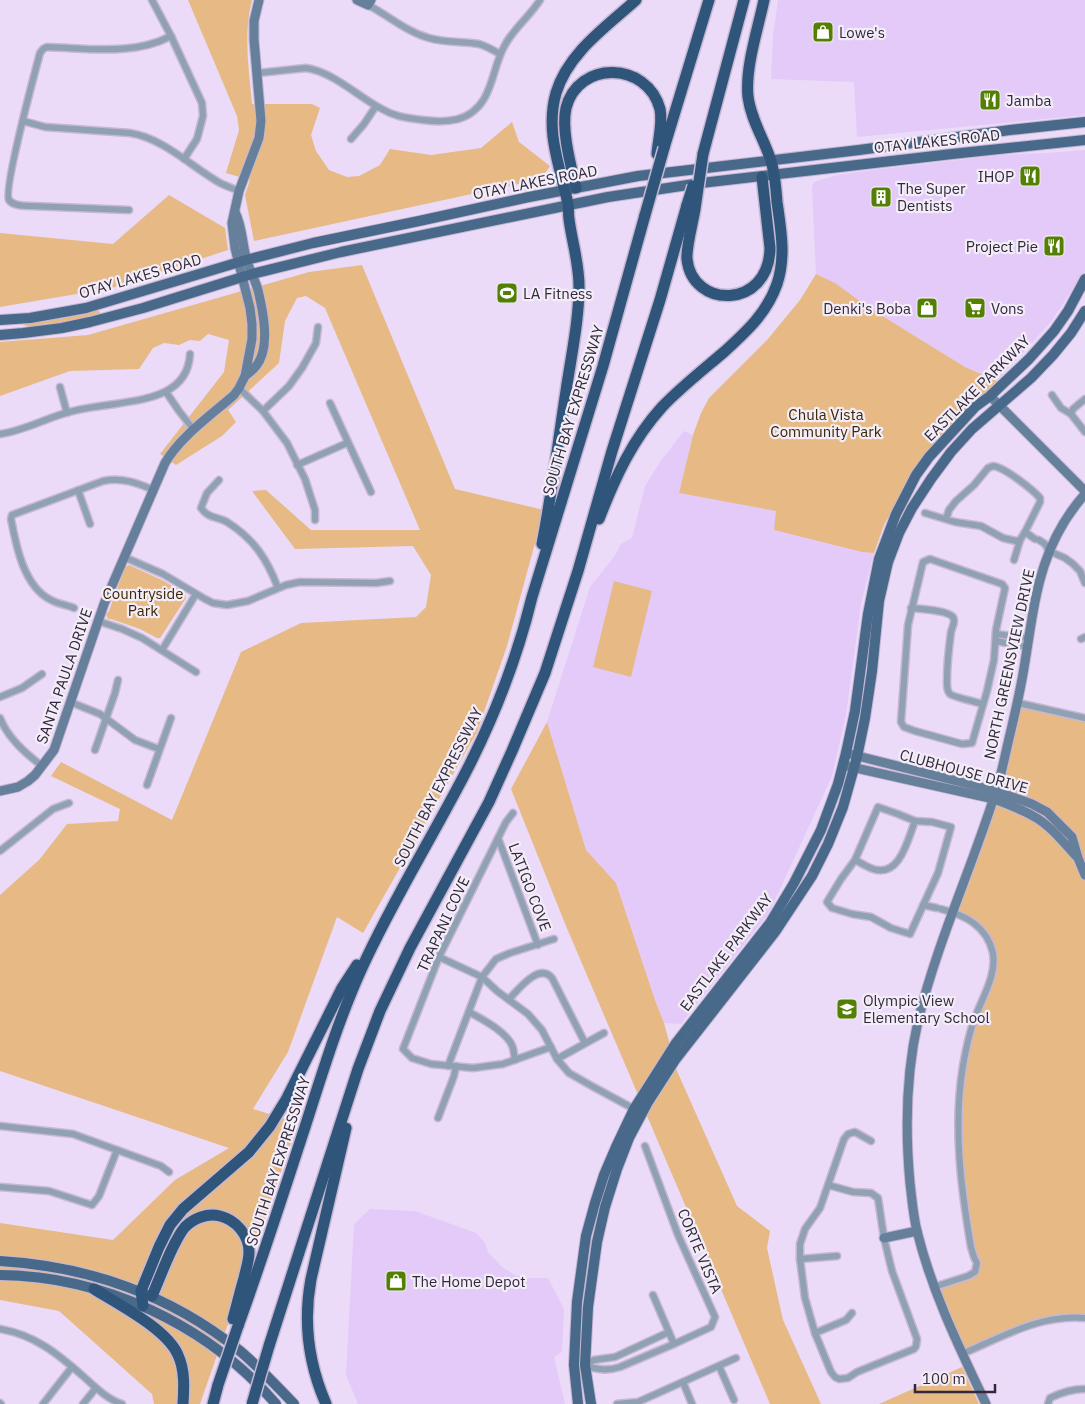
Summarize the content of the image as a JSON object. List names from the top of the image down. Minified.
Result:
{"streets":{"highway":["SOUTH BAY EXPRESSWAY"],"main road":["OTAY LAKES ROAD","EASTLAKE PARKWAY"],"street":["NORTH GREENSVIEW DRIVE","SANTA PAULA DRIVE","CLUBHOUSE DRIVE","LATIGO COVE","TRAPANI COVE","CORTE VISTA"]},"crossings":[["OTAY LAKES ROAD","SANTA PAULA DRIVE"],["EASTLAKE PARKWAY","CLUBHOUSE DRIVE"],["EASTLAKE PARKWAY","CORTE VISTA"],["NORTH GREENSVIEW DRIVE","CLUBHOUSE DRIVE"],["LATIGO COVE","TRAPANI COVE"]],"parks":["Chula Vista Community Park","Countryside Park"],"places":{"shop":["Lowe's","Denki's Boba","The Home Depot"],"restaurant":["Jamba","IHOP","Project Pie"],"building":["The Super Dentists"],"sports":["LA Fitness"],"supermarket":["Vons"],"school or university":["Olympic View Elementary School"]},"scale_bar":"100 m"}
